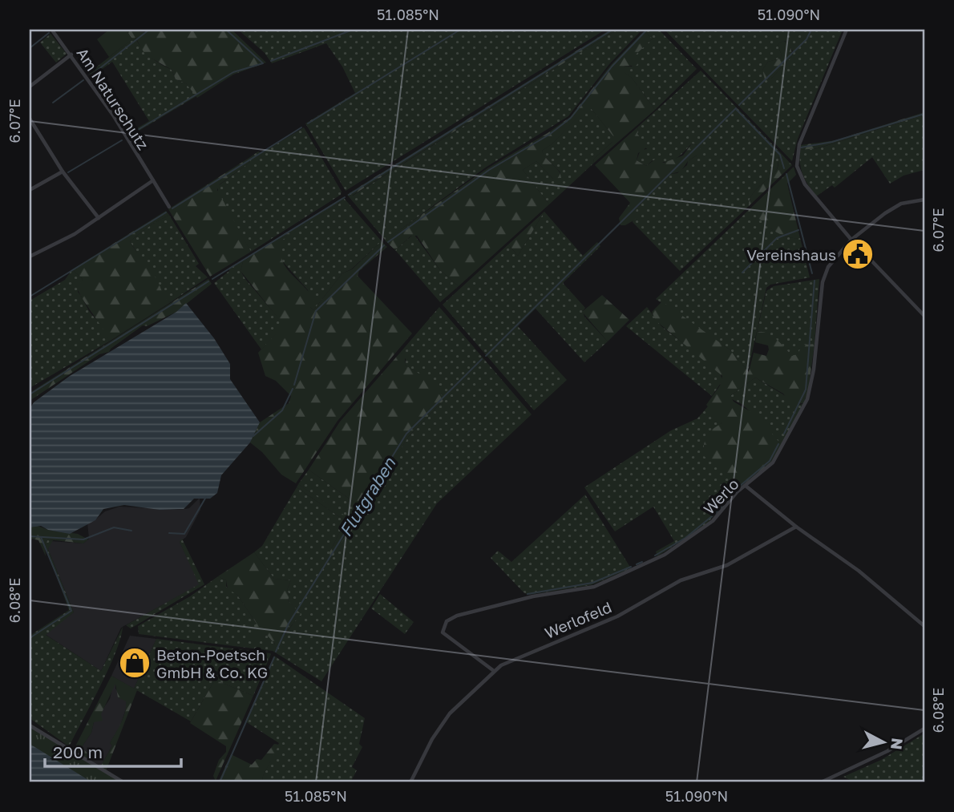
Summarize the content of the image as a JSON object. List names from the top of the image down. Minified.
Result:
{"streets":{"street":["Am Naturschutz","Werlo","Werlofeld"]},"crossings":[["Werlo","Werlofeld"]],"water":["Flutgraben"],"places":{"public building":["Vereinshaus"],"shop":["Beton-Poetsch GmbH & Co. KG"]},"scale_bar":"200 m","north":"right","coordinates":["51.085°N","51.090°N","6.07°E","6.08°E"]}
